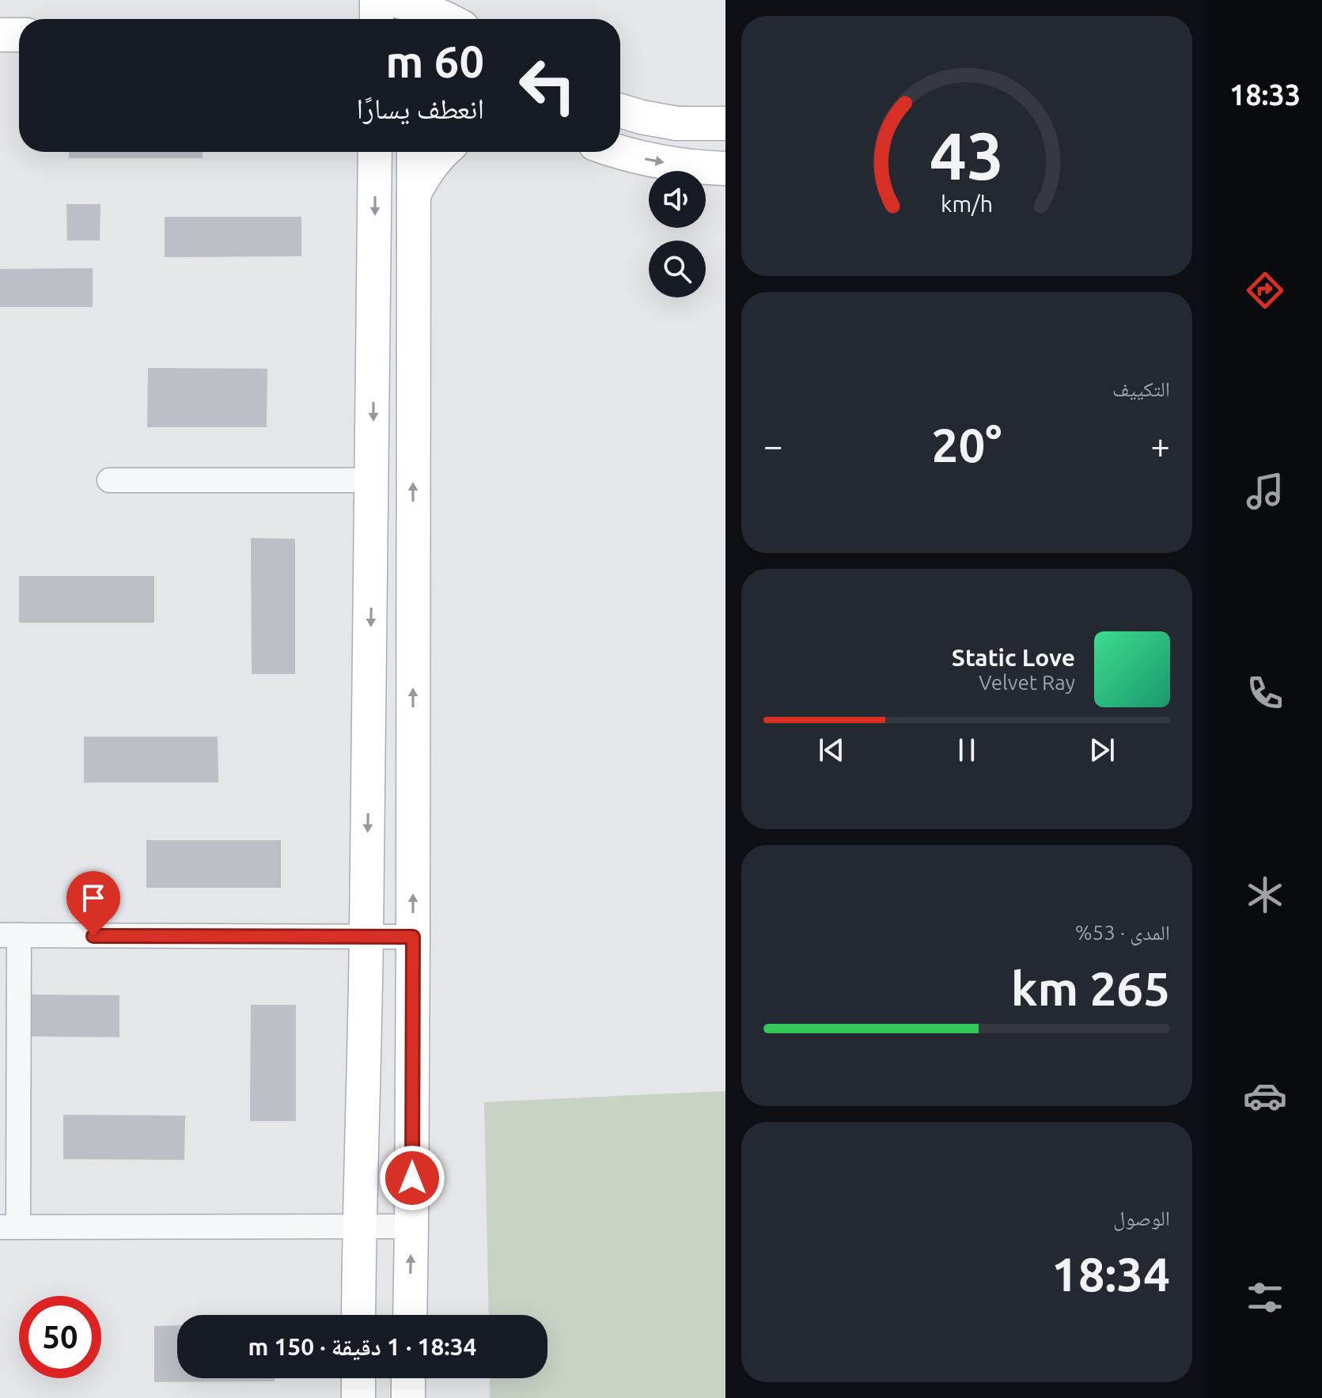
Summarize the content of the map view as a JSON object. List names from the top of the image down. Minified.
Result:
{"page":{"tabs":"18:33","turn":["60 m","انعطف يسارًا"],"tile":["التكييف",["المدى · 53%","265 km"],["الوصول","18:34"]],"heat":["−","20°","+"],"song":["Static Love","Velvet Ray"],"limit":"50","trip":"18:34 · 1 دقيقة · 150 m","gauge":["43","km/h"]}}
